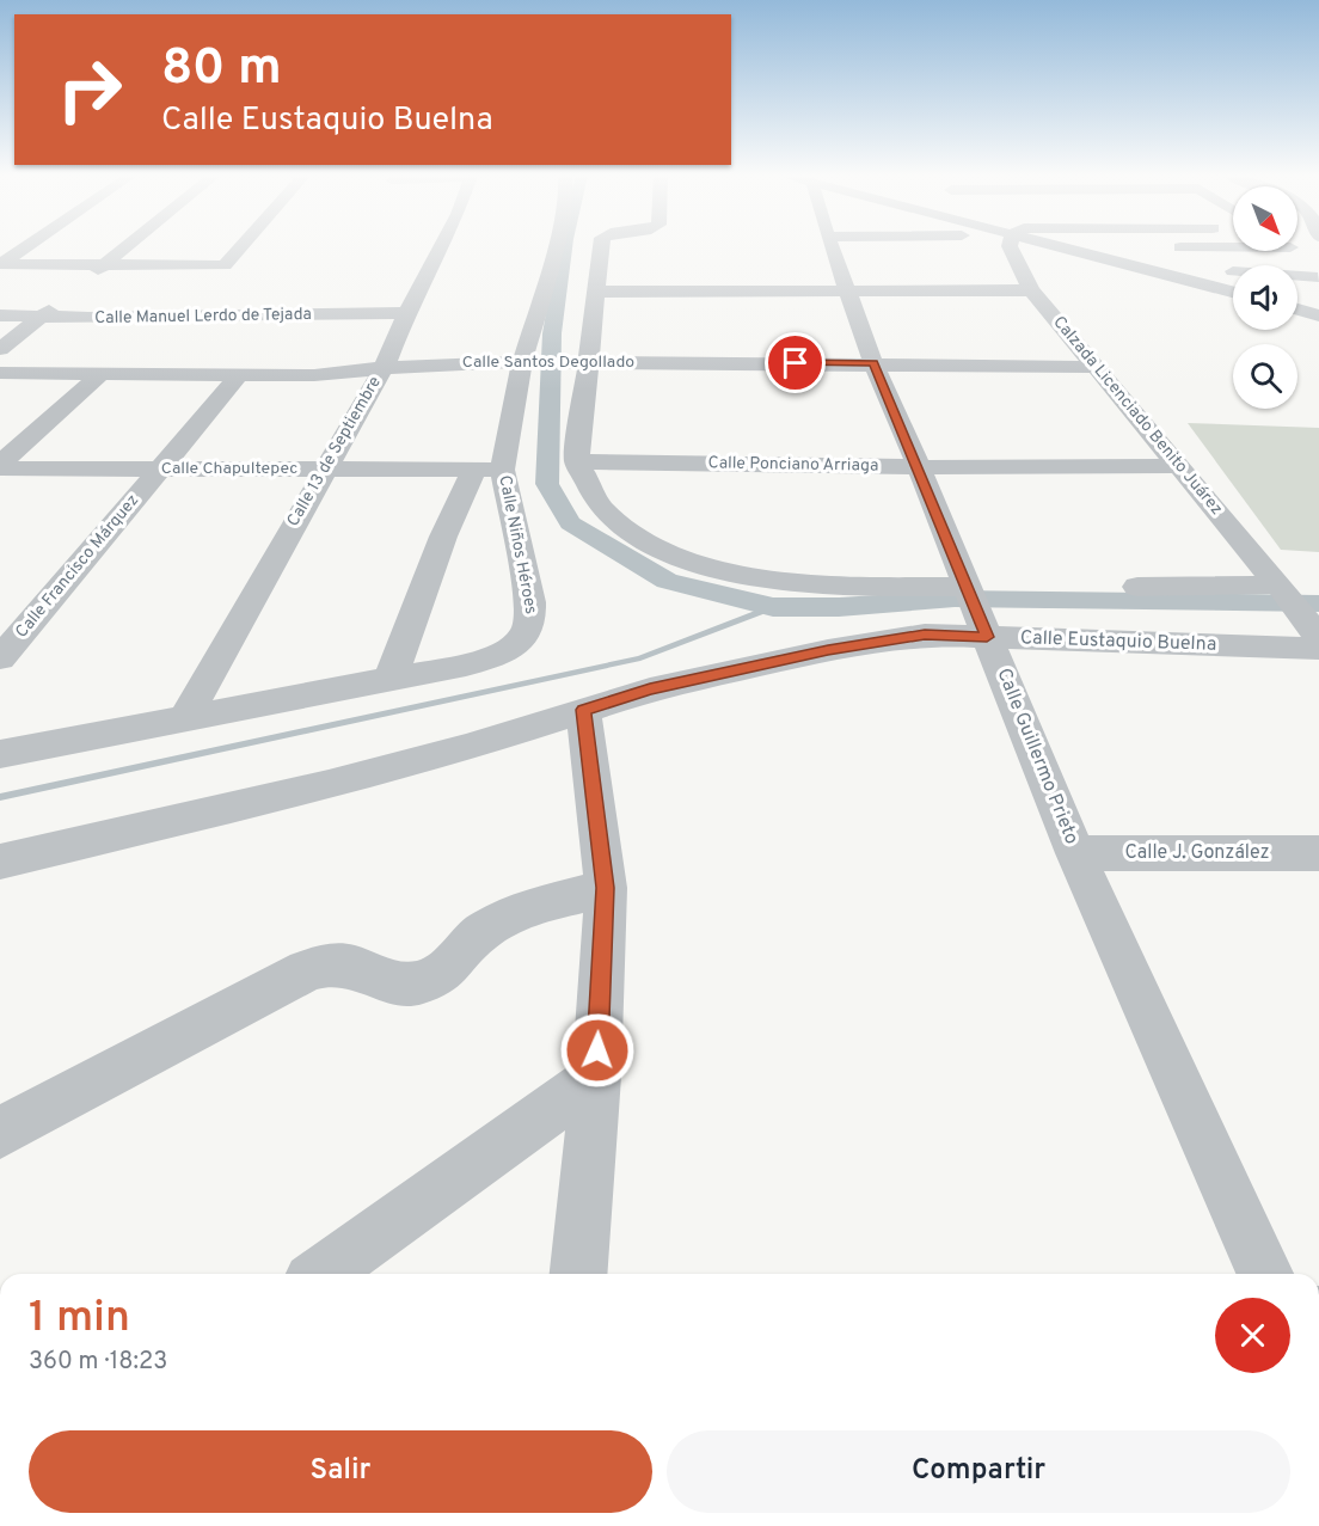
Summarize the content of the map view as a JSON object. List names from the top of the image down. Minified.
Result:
{"streets":{"street":["Calle Manuel Lerdo de Tejada","Calle Santos Degollado","Calzada Licenciado Benito Juárez","Calle 13 de Septiembre","Calle Ponciano Arriaga","Calle Chapultepec","Calle Niños Héroes","Calle Francisco Márquez","Calle Eustaquio Buelna","Calle Guillermo Prieto","Calle J. González"]},"crossings":[["Calle Manuel Lerdo de Tejada","Calle 13 de Septiembre"],["Calle Santos Degollado","Calzada Licenciado Benito Juárez"],["Calle Santos Degollado","Calle 13 de Septiembre"],["Calle Santos Degollado","Calle Niños Héroes"],["Calle Santos Degollado","Calle Francisco Márquez"],["Calle Santos Degollado","Calle Guillermo Prieto"],["Calzada Licenciado Benito Juárez","Calle Ponciano Arriaga"],["Calle 13 de Septiembre","Calle Chapultepec"],["Calle Ponciano Arriaga","Calle Guillermo Prieto"],["Calle Chapultepec","Calle Niños Héroes"],["Calle Chapultepec","Calle Francisco Márquez"],["Calle Eustaquio Buelna","Calle Guillermo Prieto"],["Calle Guillermo Prieto","Calle J. González"]],"north":"bottom right","page":{"turn":["80 m","Calle Eustaquio Buelna"],"heading":["1 min","360 m · 18:23"],"buttons":["Salir","Compartir"]}}
